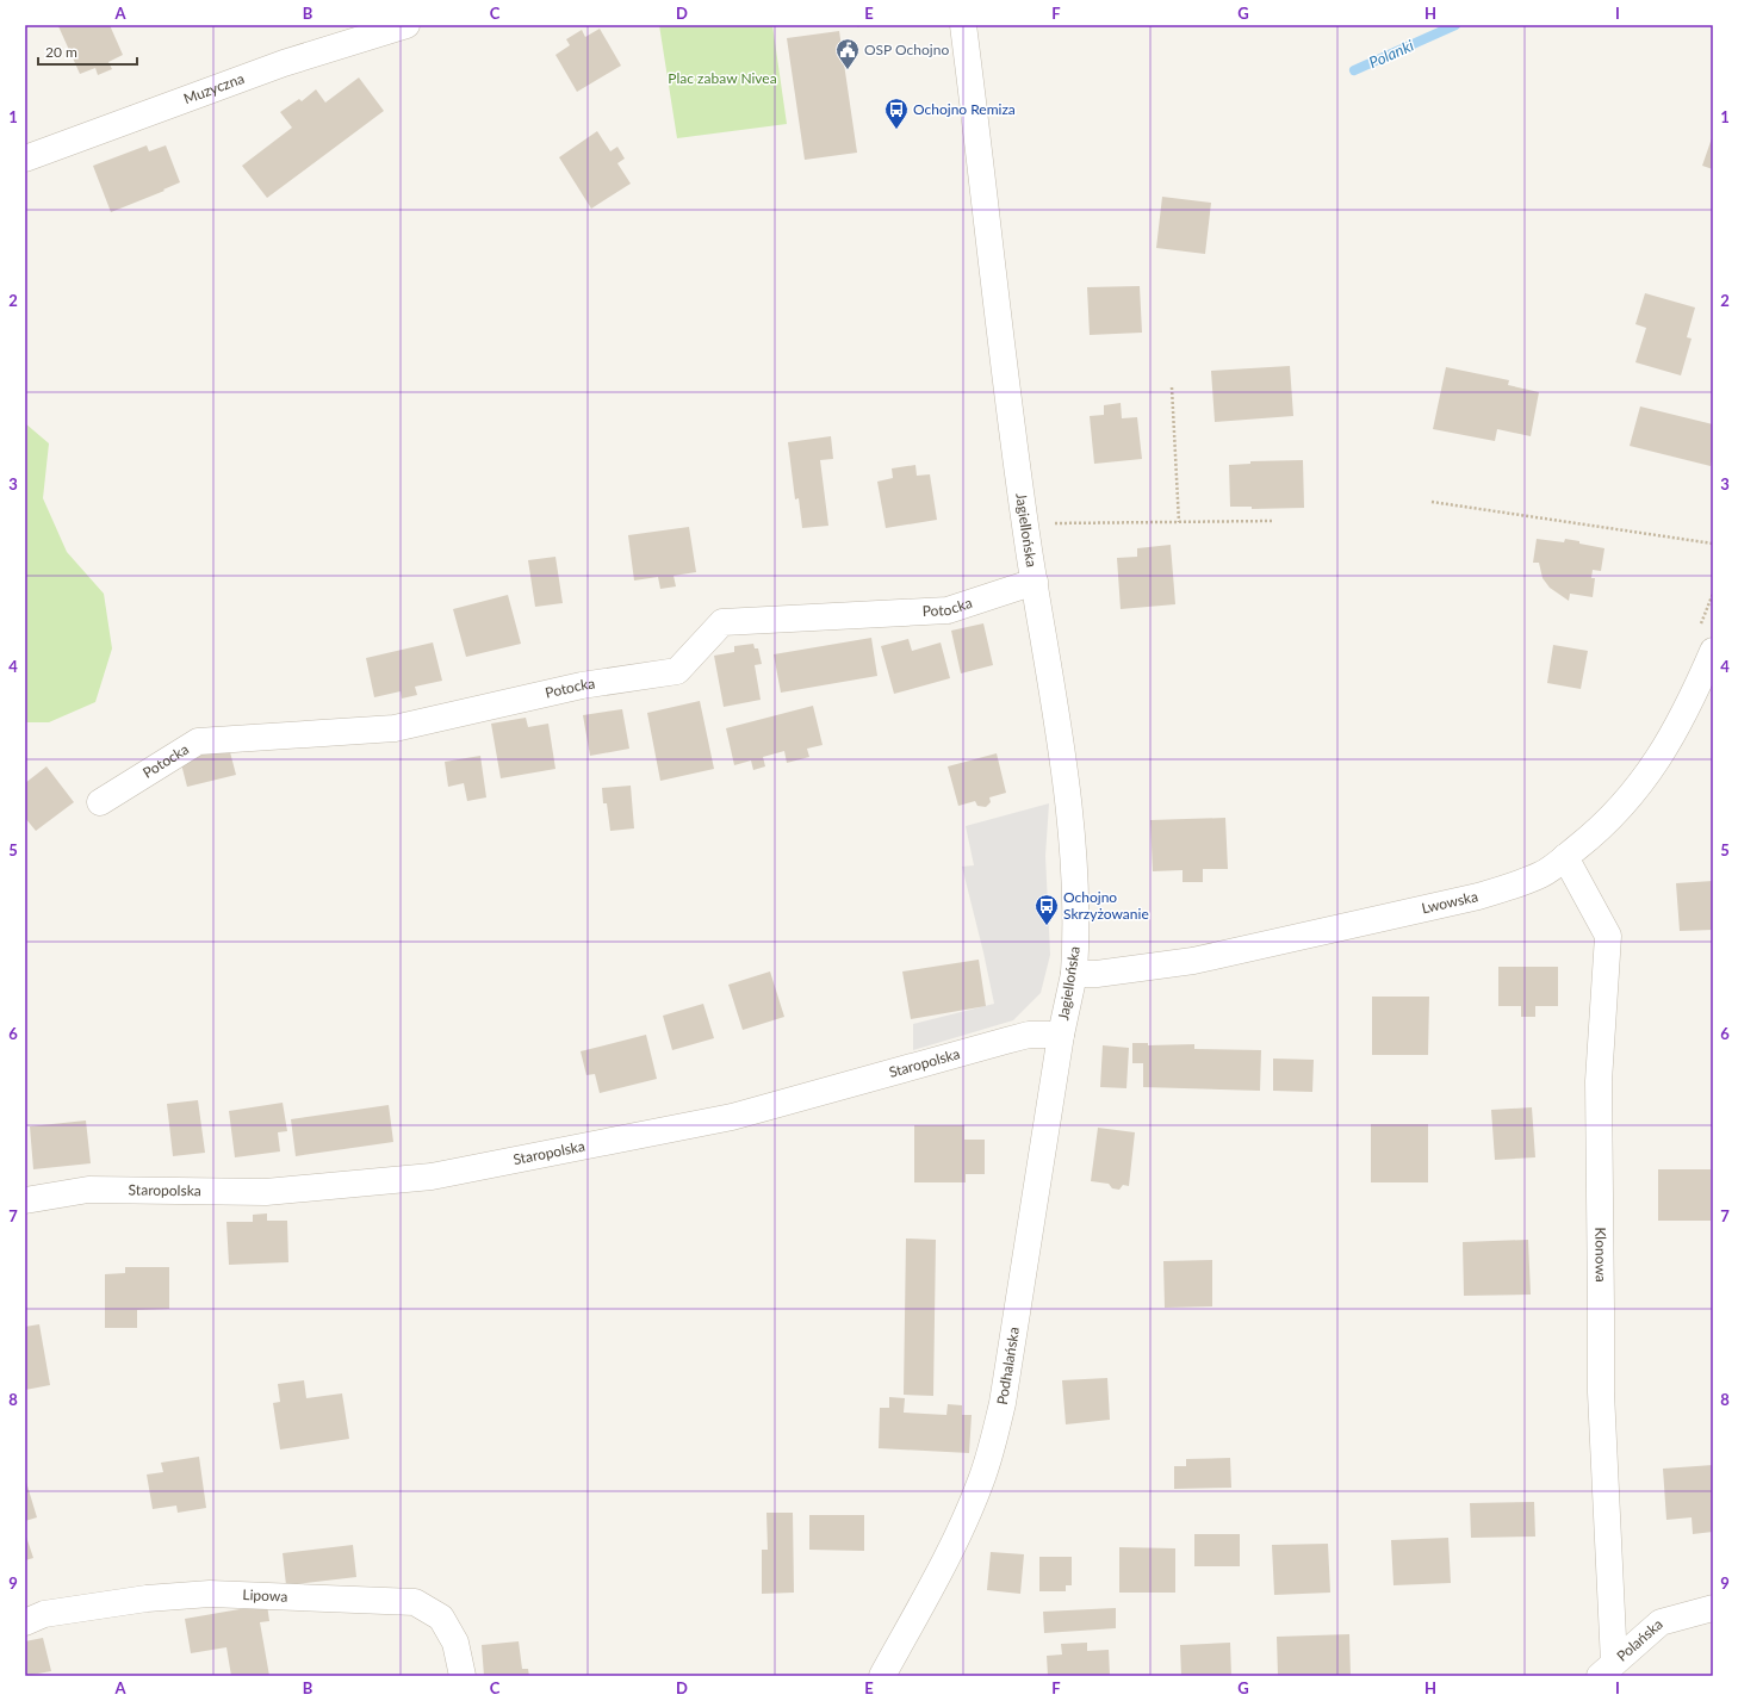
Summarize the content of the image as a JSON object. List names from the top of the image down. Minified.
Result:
{"streets":{"street":["Muzyczna","Jagiellońska","Potocka","Lwowska","Staropolska","Klonowa","Podhalańska","Lipowa","Polańska"]},"crossings":[["Jagiellońska","Potocka"],["Jagiellońska","Lwowska"],["Jagiellońska","Staropolska"],["Jagiellońska","Podhalańska"],["Lwowska","Klonowa"],["Staropolska","Podhalańska"],["Klonowa","Polańska"]],"water":["Polanki"],"parks":["Plac zabaw Nivea"],"places":{"public building":["OSP Ochojno"],"bus stop":["Ochojno Remiza","Ochojno Skrzyżowanie"]},"scale_bar":"20 m","grid":{"columns":["A","B","C","D","E","F","G","H","I"],"rows":["1","2","3","4","5","6","7","8","9"]}}
